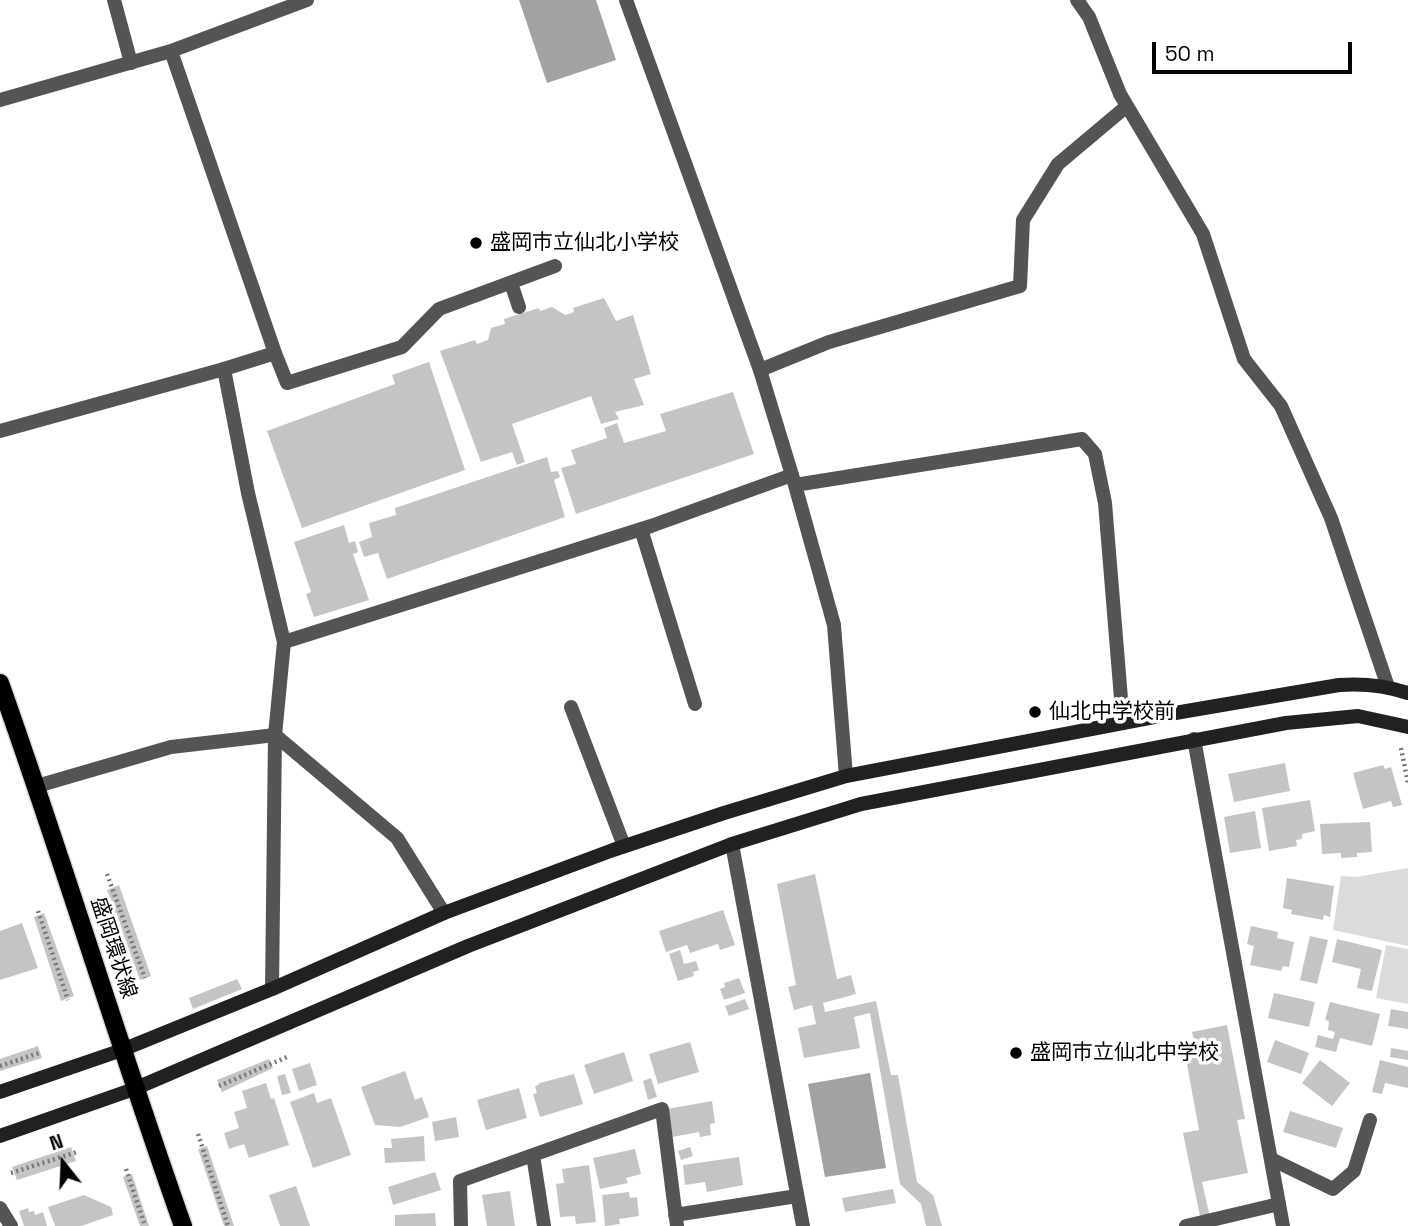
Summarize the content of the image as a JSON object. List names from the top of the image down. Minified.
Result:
{"streets":{"main road":["盛岡環状線"]},"places":["盛岡市立仙北小学校","仙北中学校前","盛岡市立仙北中学校"],"scale_bar":"50 m","north":"top"}
